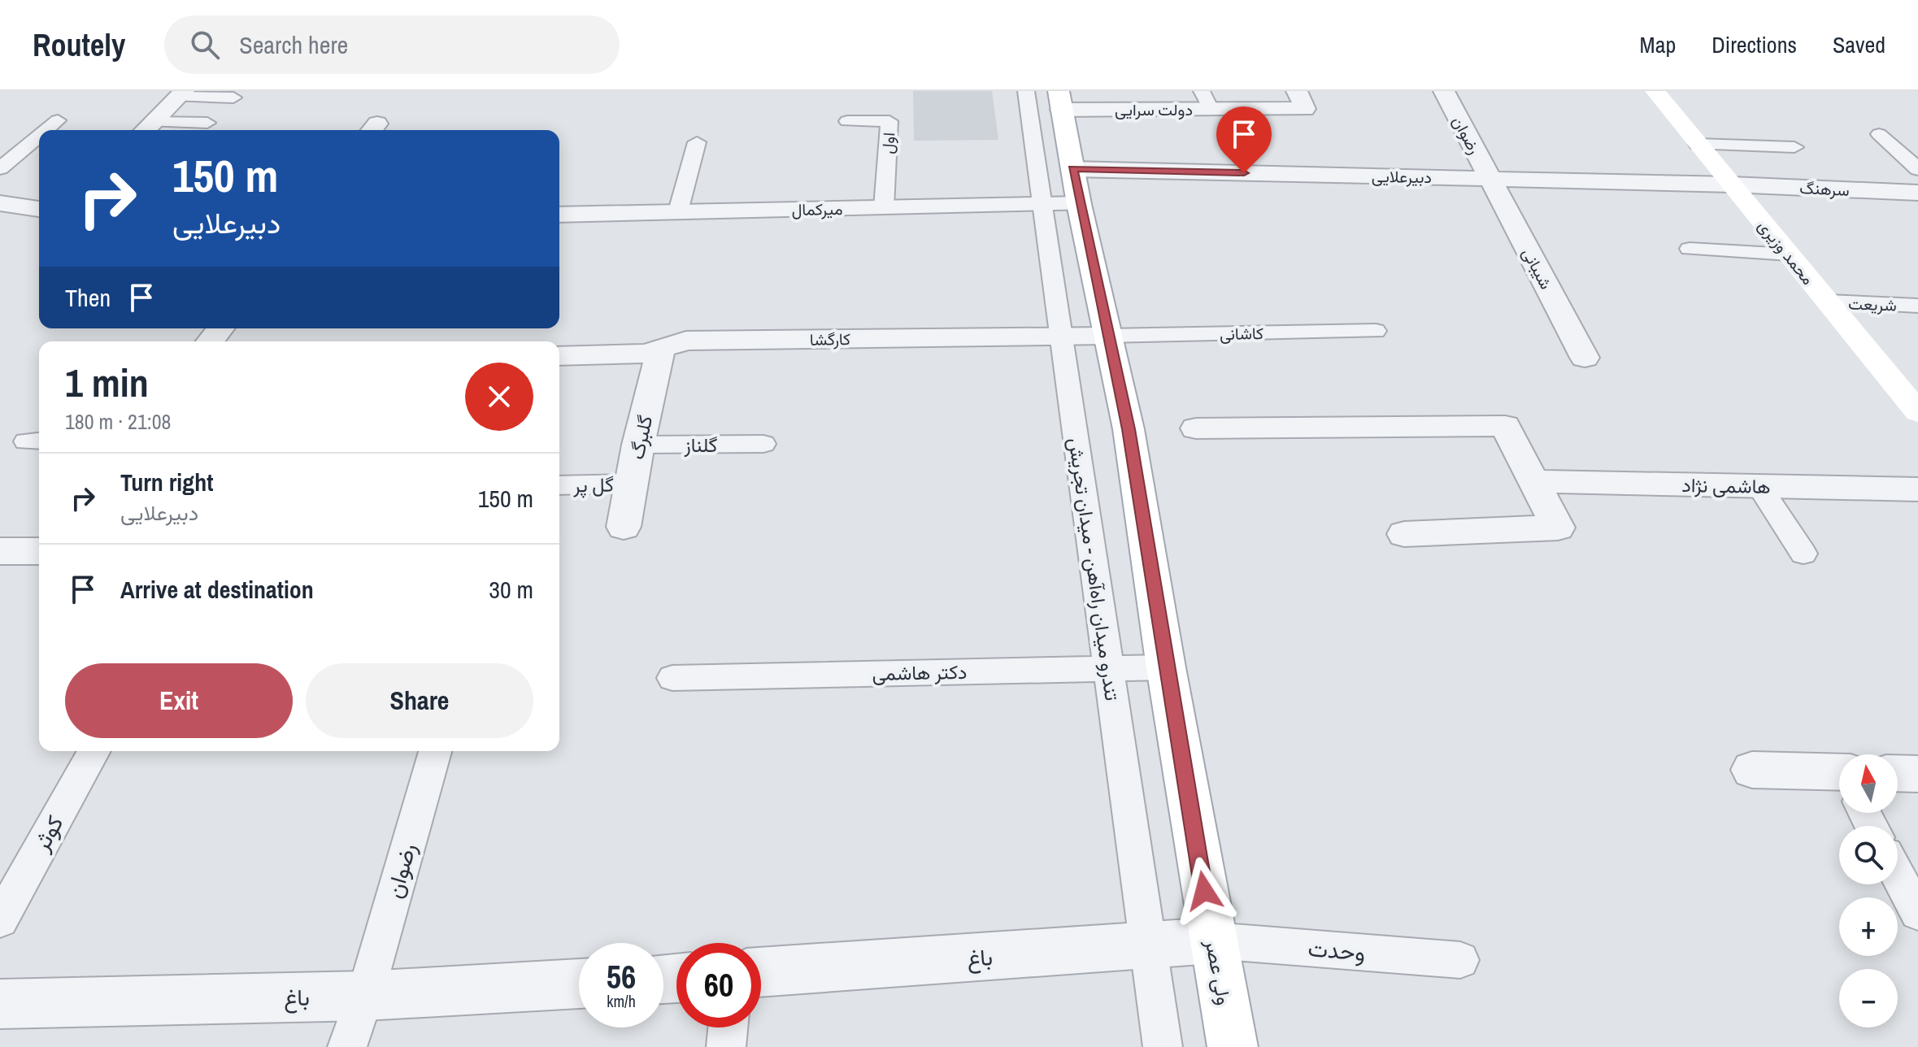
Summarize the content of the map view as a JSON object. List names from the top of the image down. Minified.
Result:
{"streets":{"main road":["محمد وزیری","ولی عصر"],"street":["دولت سرایی","رضوان","دبیرعلایی","سرهنگ","میرکمال","شیبانی","کارگشا","گلبرگ","هاشمی نژاد","باغ"],"lane":["اول","شریعت","کاشانی","گلناز","گل پر","تندرو میدان راه‌آهن - میدان تجریش","دکتر هاشمی","کوثر","وحدت"]},"crossings":[["دولت سرایی","ولی عصر"],["رضوان","دبیرعلایی"],["رضوان","شیبانی"],["رضوان","باغ"],["اول","میرکمال"],["دبیرعلایی","سرهنگ"],["دبیرعلایی","محمد وزیری"],["دبیرعلایی","شیبانی"],["دبیرعلایی","ولی عصر"],["سرهنگ","محمد وزیری"],["میرکمال","تندرو میدان راه‌آهن - میدان تجریش"],["میرکمال","ولی عصر"],["محمد وزیری","شریعت"],["کاشانی","کارگشا"],["کاشانی","ولی عصر"],["کارگشا","گلبرگ"],["کارگشا","تندرو میدان راه‌آهن - میدان تجریش"],["کارگشا","ولی عصر"],["گلبرگ","گلناز"],["گلبرگ","گل پر"],["تندرو میدان راه‌آهن - میدان تجریش","دکتر هاشمی"],["تندرو میدان راه‌آهن - میدان تجریش","باغ"],["دکتر هاشمی","ولی عصر"],["وحدت","باغ"],["وحدت","ولی عصر"],["باغ","ولی عصر"]],"north":"top","page":{"header":"Routely","search":"Search here","nav":["Map","Directions","Saved"],"turn":["150 m","دبیرعلایی"],"then":"Then","heading":["1 min","180 m · 21:08"],"list":[{"name":"Turn right","note":"دبیرعلایی","value":"150 m"},{"name":"Arrive at destination","value":"30 m"}],"buttons":["Exit","Share"],"map_buttons":["+","−"],"speed":"56 km/h","limit":"60"}}
